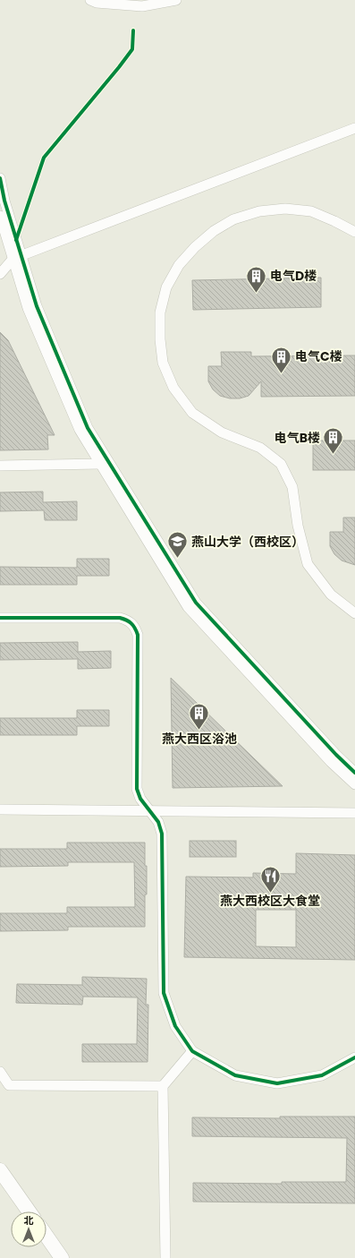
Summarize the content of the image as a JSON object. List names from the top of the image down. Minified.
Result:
{"places":{"building":["电气D楼","电气C楼","电气B楼","燕大西区浴池"],"school or university":["燕山大学（西校区）"],"restaurant":["燕大西校区大食堂"]},"north":"top"}
